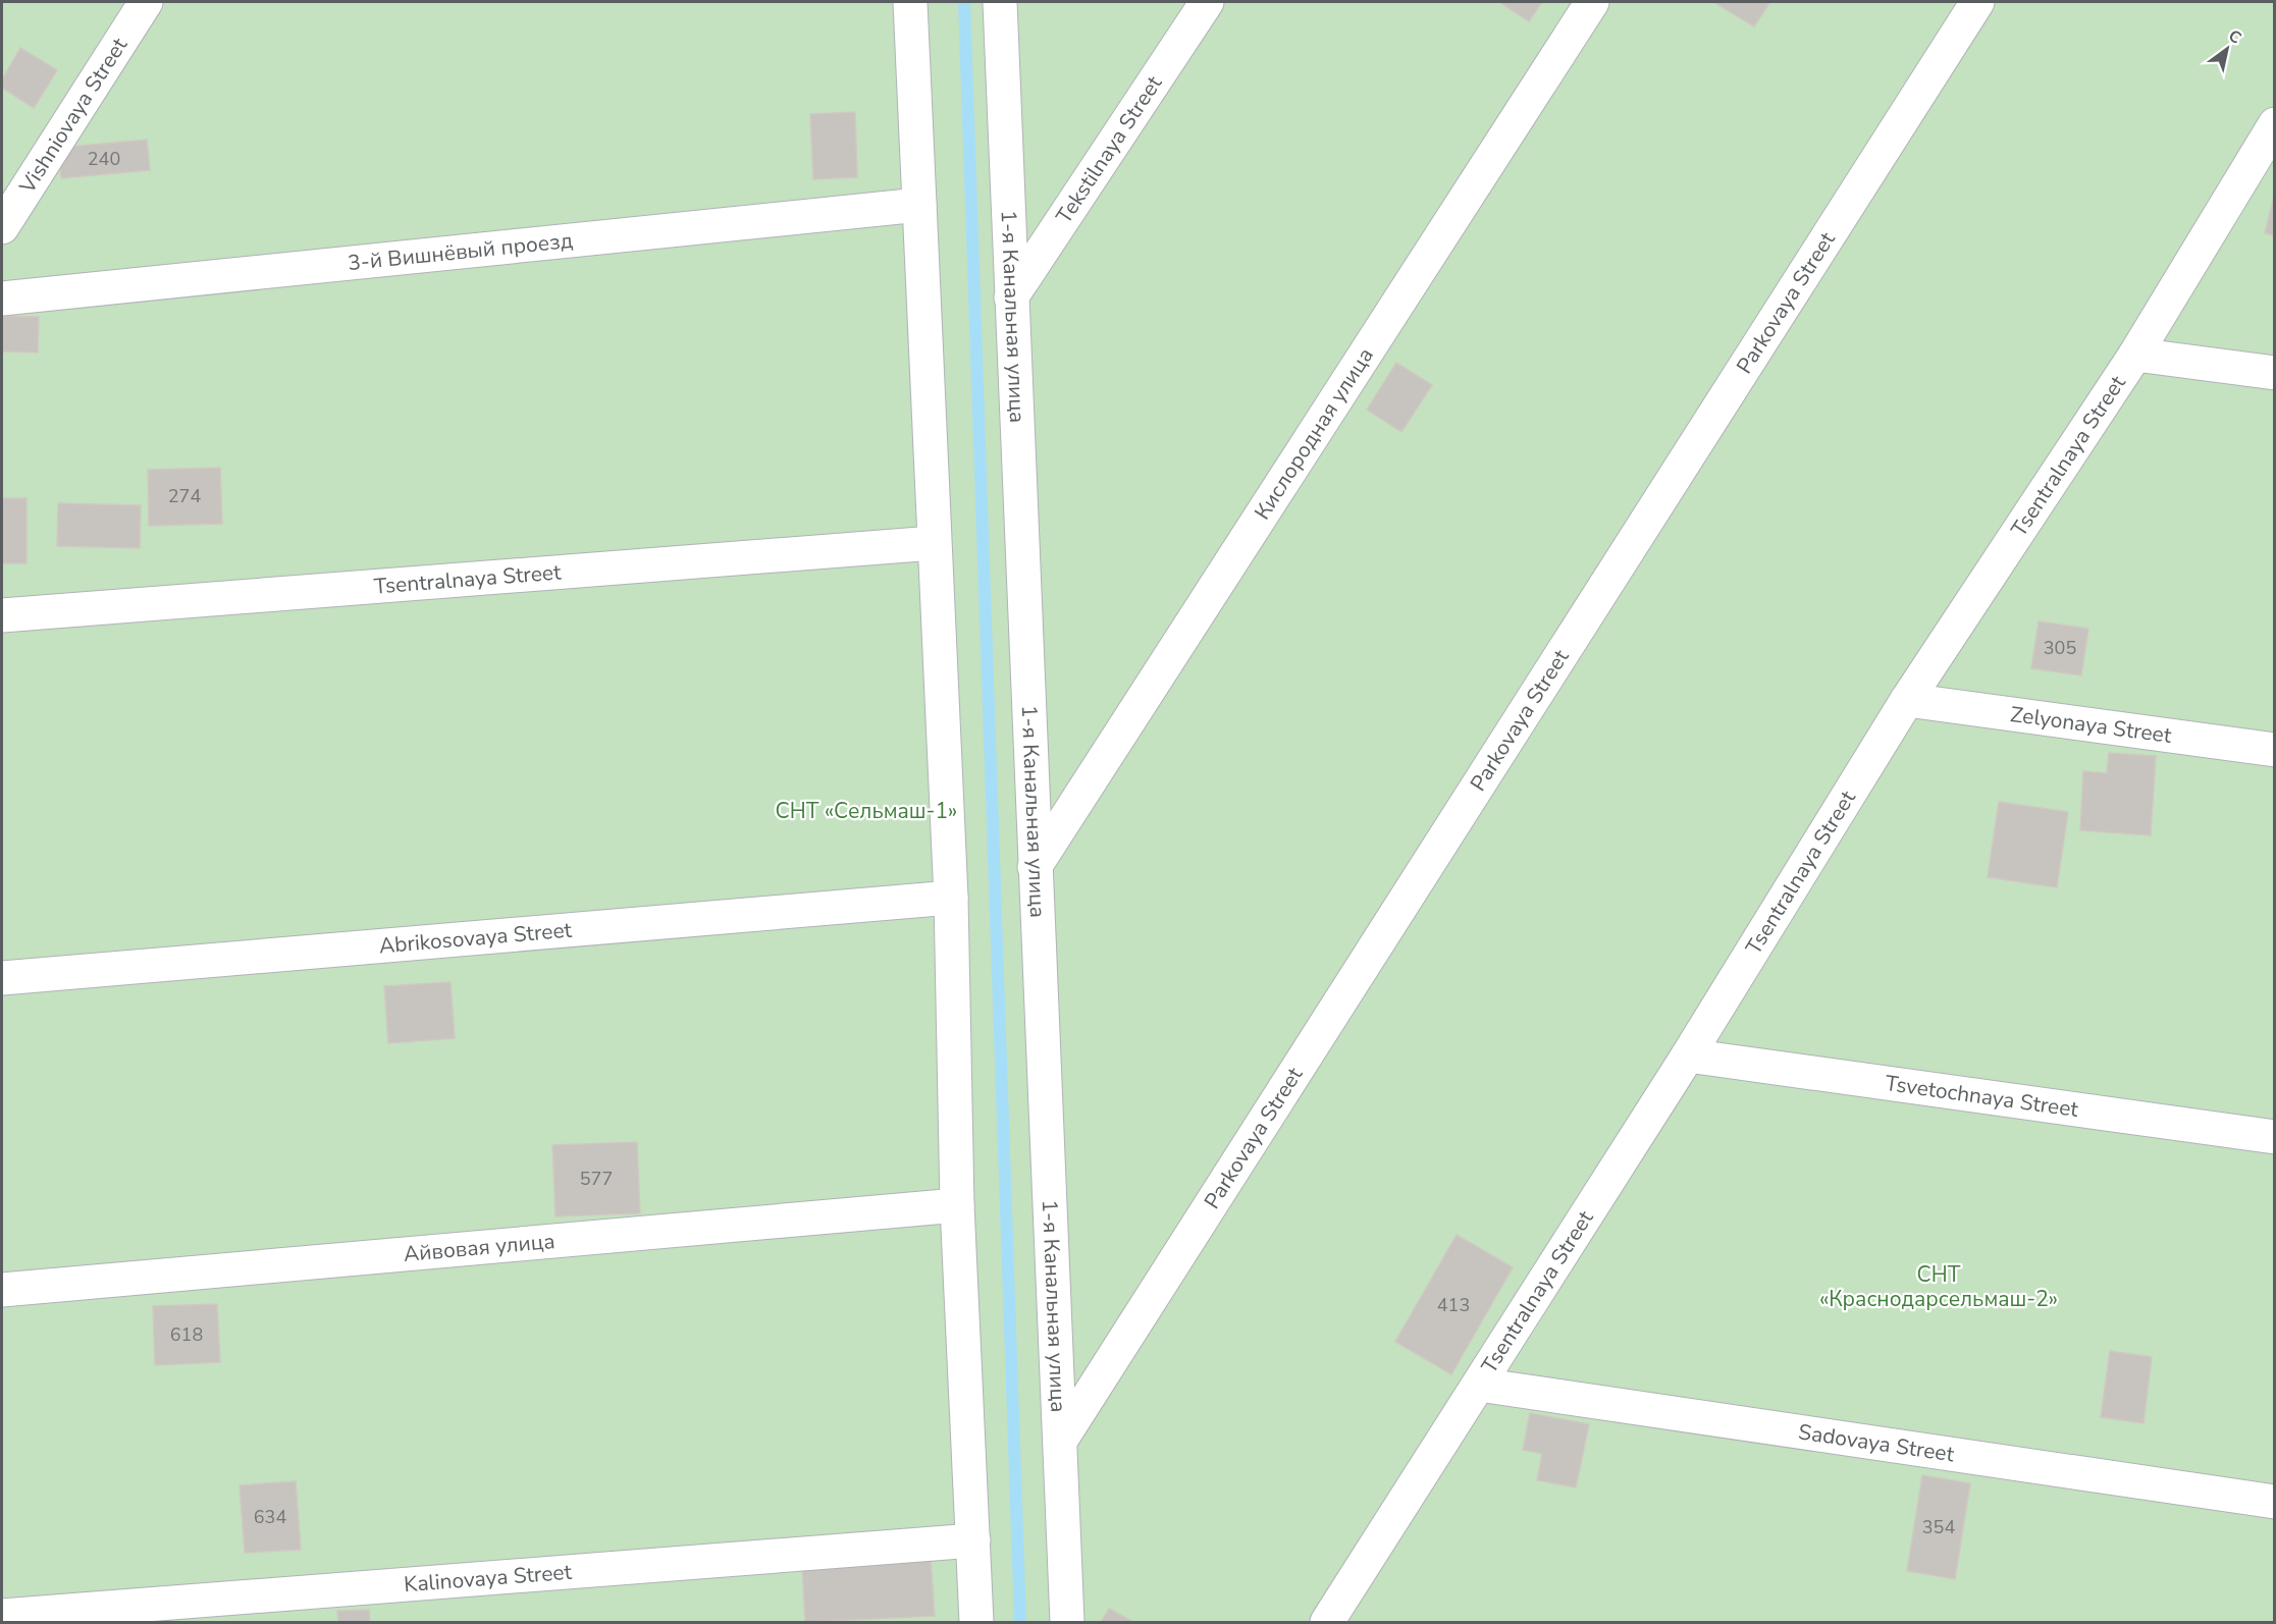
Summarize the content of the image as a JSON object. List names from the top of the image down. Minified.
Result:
{"streets":{"street":["Vishniovaya Street","Tekstilnaya Street","3-й Вишнёвый проезд","Parkovaya Street","1-я Канальная улица","Кислородная улица","Tsentralnaya Street","Zelyonaya Street","Abrikosovaya Street","Tsvetochnaya Street","Айвовая улица","Sadovaya Street","Kalinovaya Street"]},"crossings":[["Tekstilnaya Street","1-я Канальная улица"],["Parkovaya Street","1-я Канальная улица"],["1-я Канальная улица","Кислородная улица"],["Tsentralnaya Street","Zelyonaya Street"],["Tsentralnaya Street","Tsvetochnaya Street"],["Tsentralnaya Street","Sadovaya Street"]],"parks":["СНТ «Сельмаш-1»","СНТ «Краснодарсельмаш-2»"],"house_numbers":["240","274","305","577","413","618","634","354"],"north":"top right"}
